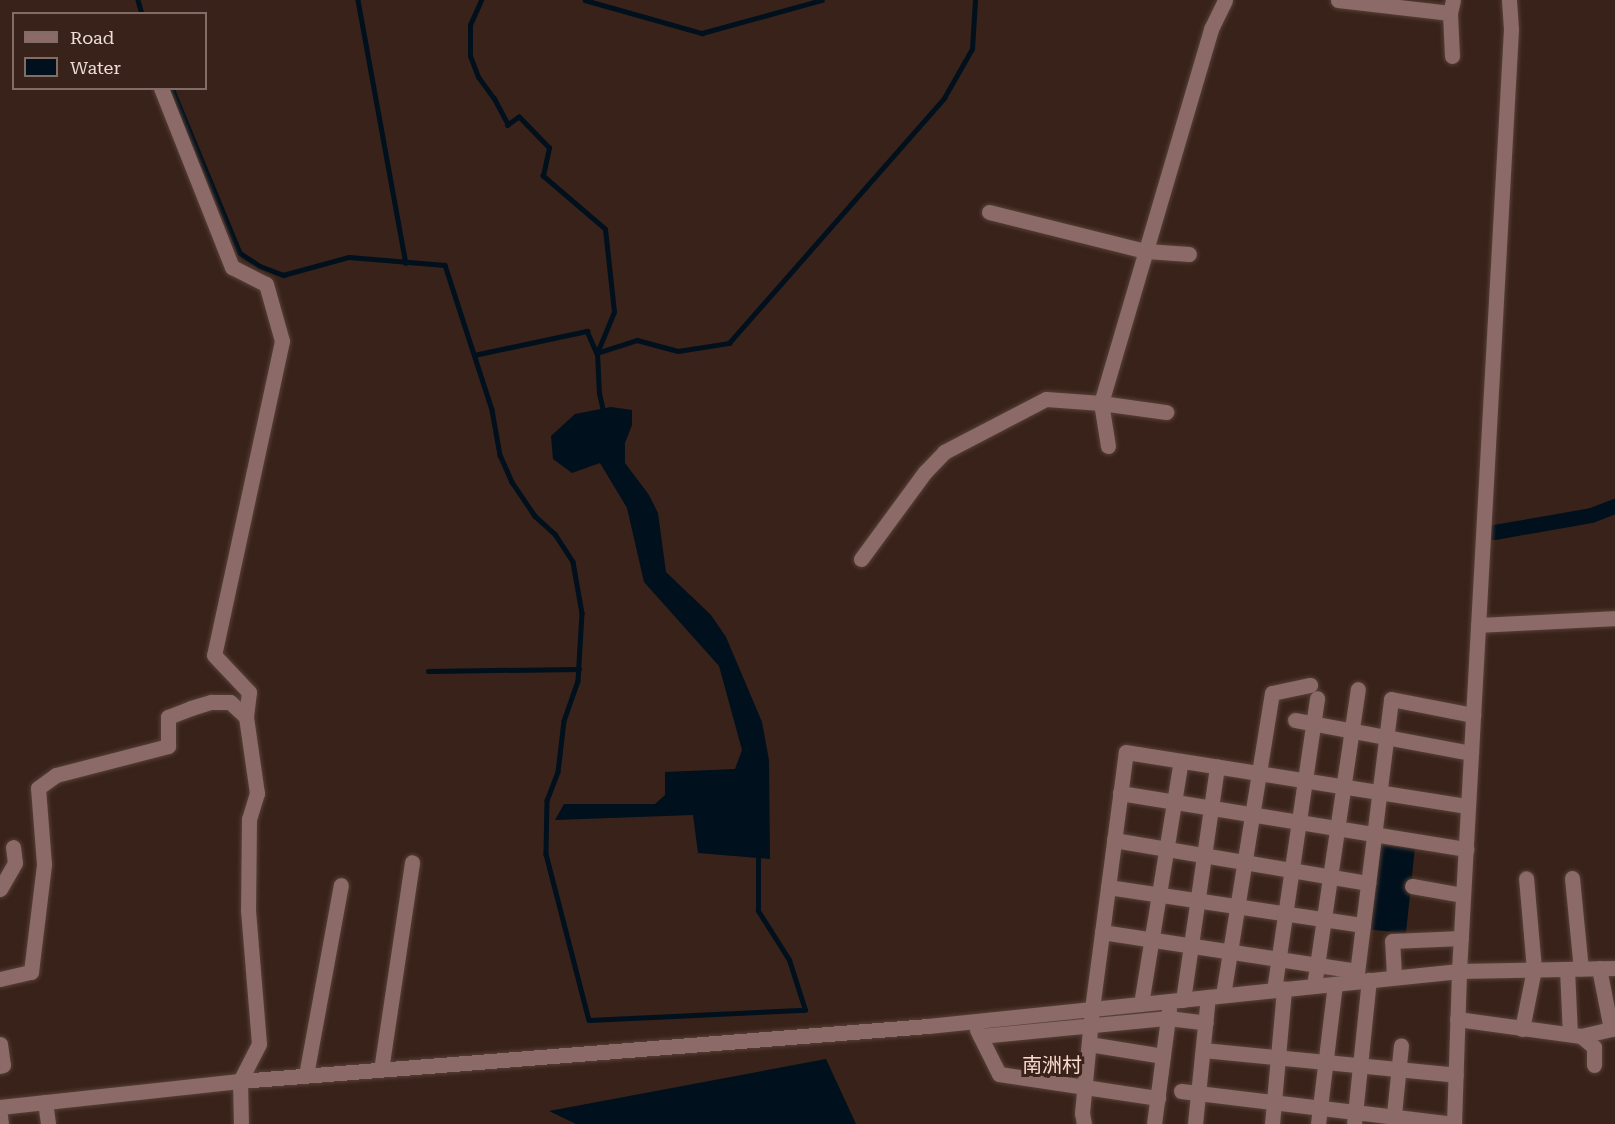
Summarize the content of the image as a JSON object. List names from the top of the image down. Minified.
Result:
{"districts":["南洲村"],"legend":["Road","Water"]}
